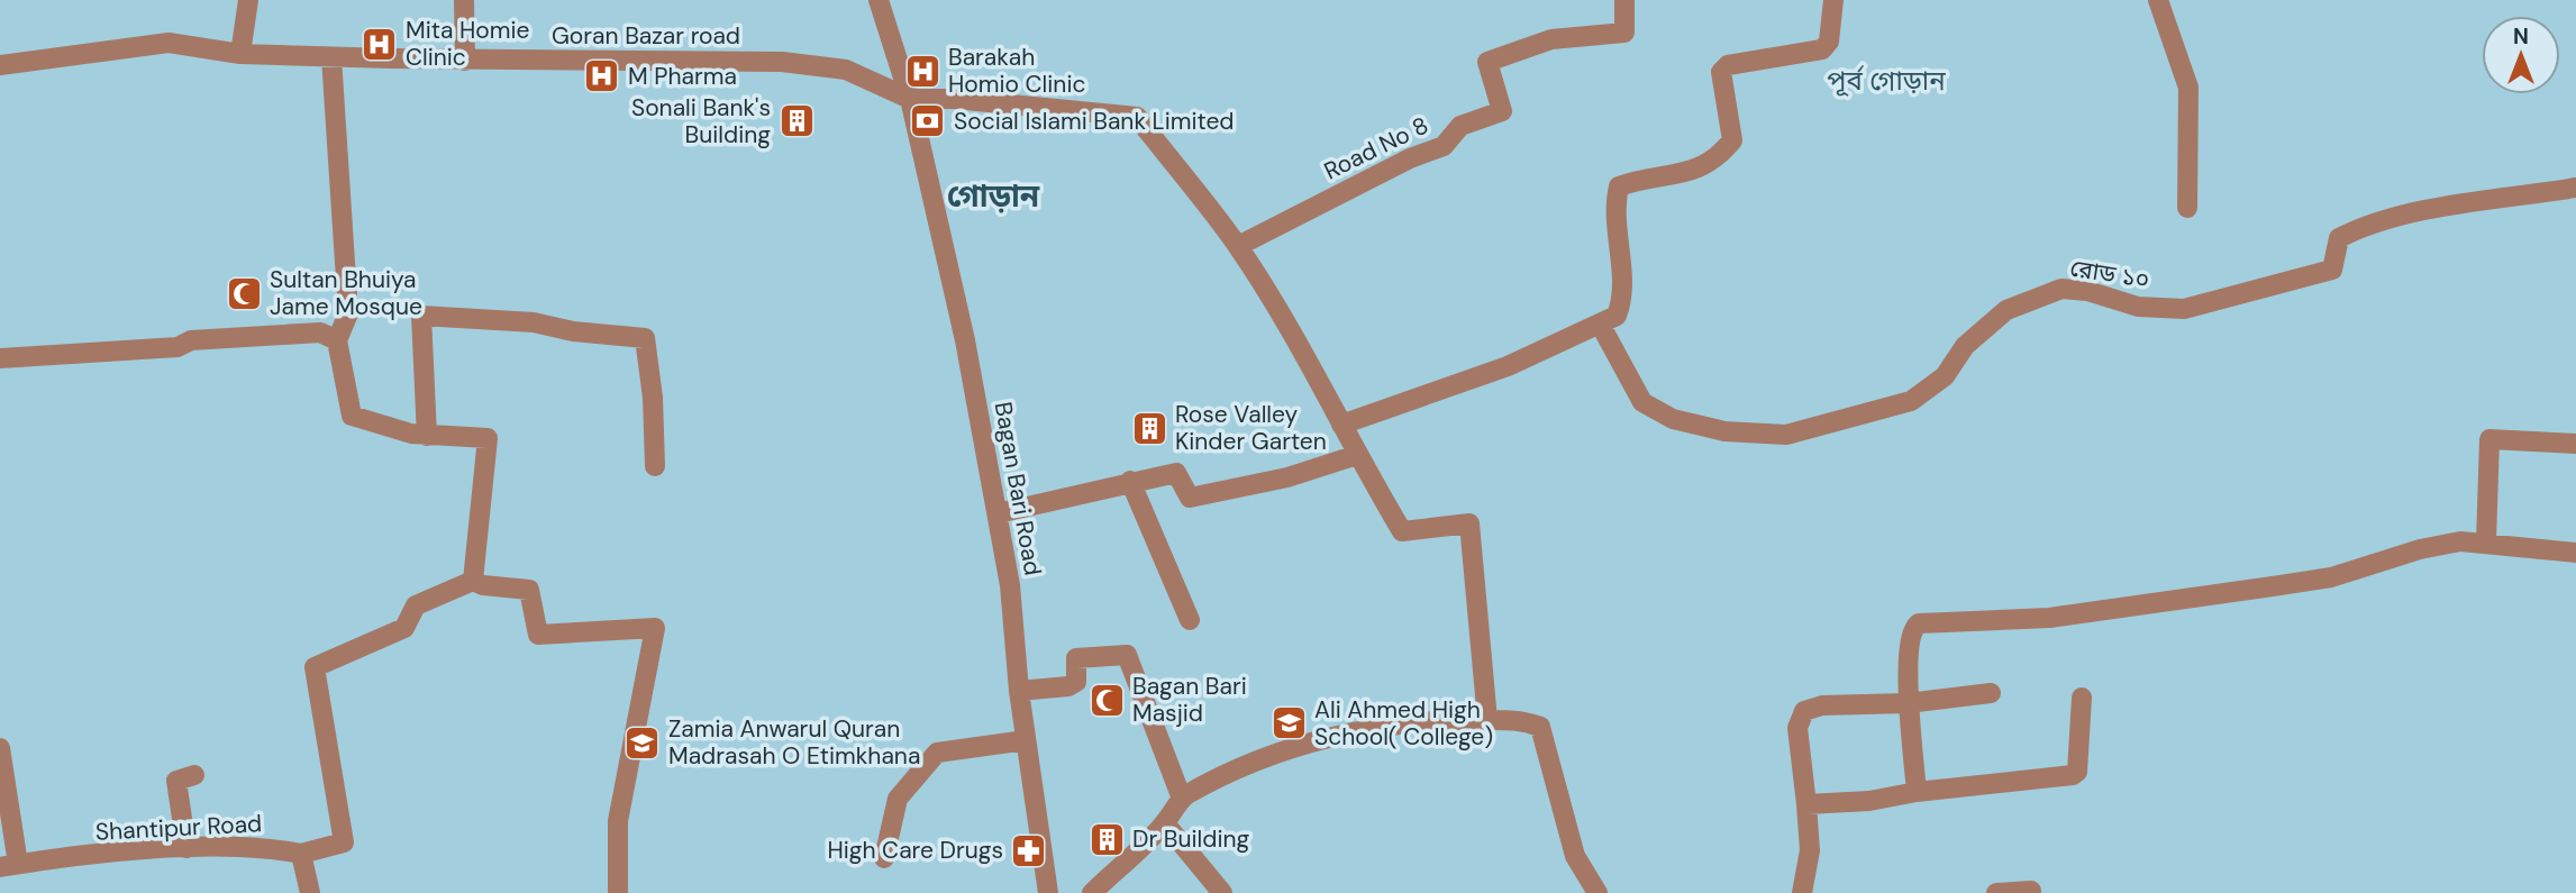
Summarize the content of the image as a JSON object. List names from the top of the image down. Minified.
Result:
{"streets":{"street":["Goran Bazar road","Road No 8","রোড ১০","Bagan Bari Road","Shantipur Road"]},"crossings":[["Goran Bazar road","Bagan Bari Road"]],"districts":["পূর্ব গোড়ান","গোড়ান"],"places":{"hospital":["Mita Homie Clinic","Barakah Homio Clinic","M Pharma"],"building":["Sonali Bank's Building","Rose Valley Kinder Garten","Dr Building"],"bank":["Social Islami Bank Limited"],"mosque":["Sultan Bhuiya Jame Mosque","Bagan Bari Masjid"],"school or university":["Ali Ahmed High School( College)","Zamia Anwarul Quran Madrasah O Etimkhana"],"pharmacy":["High Care Drugs"]},"north":"top"}
